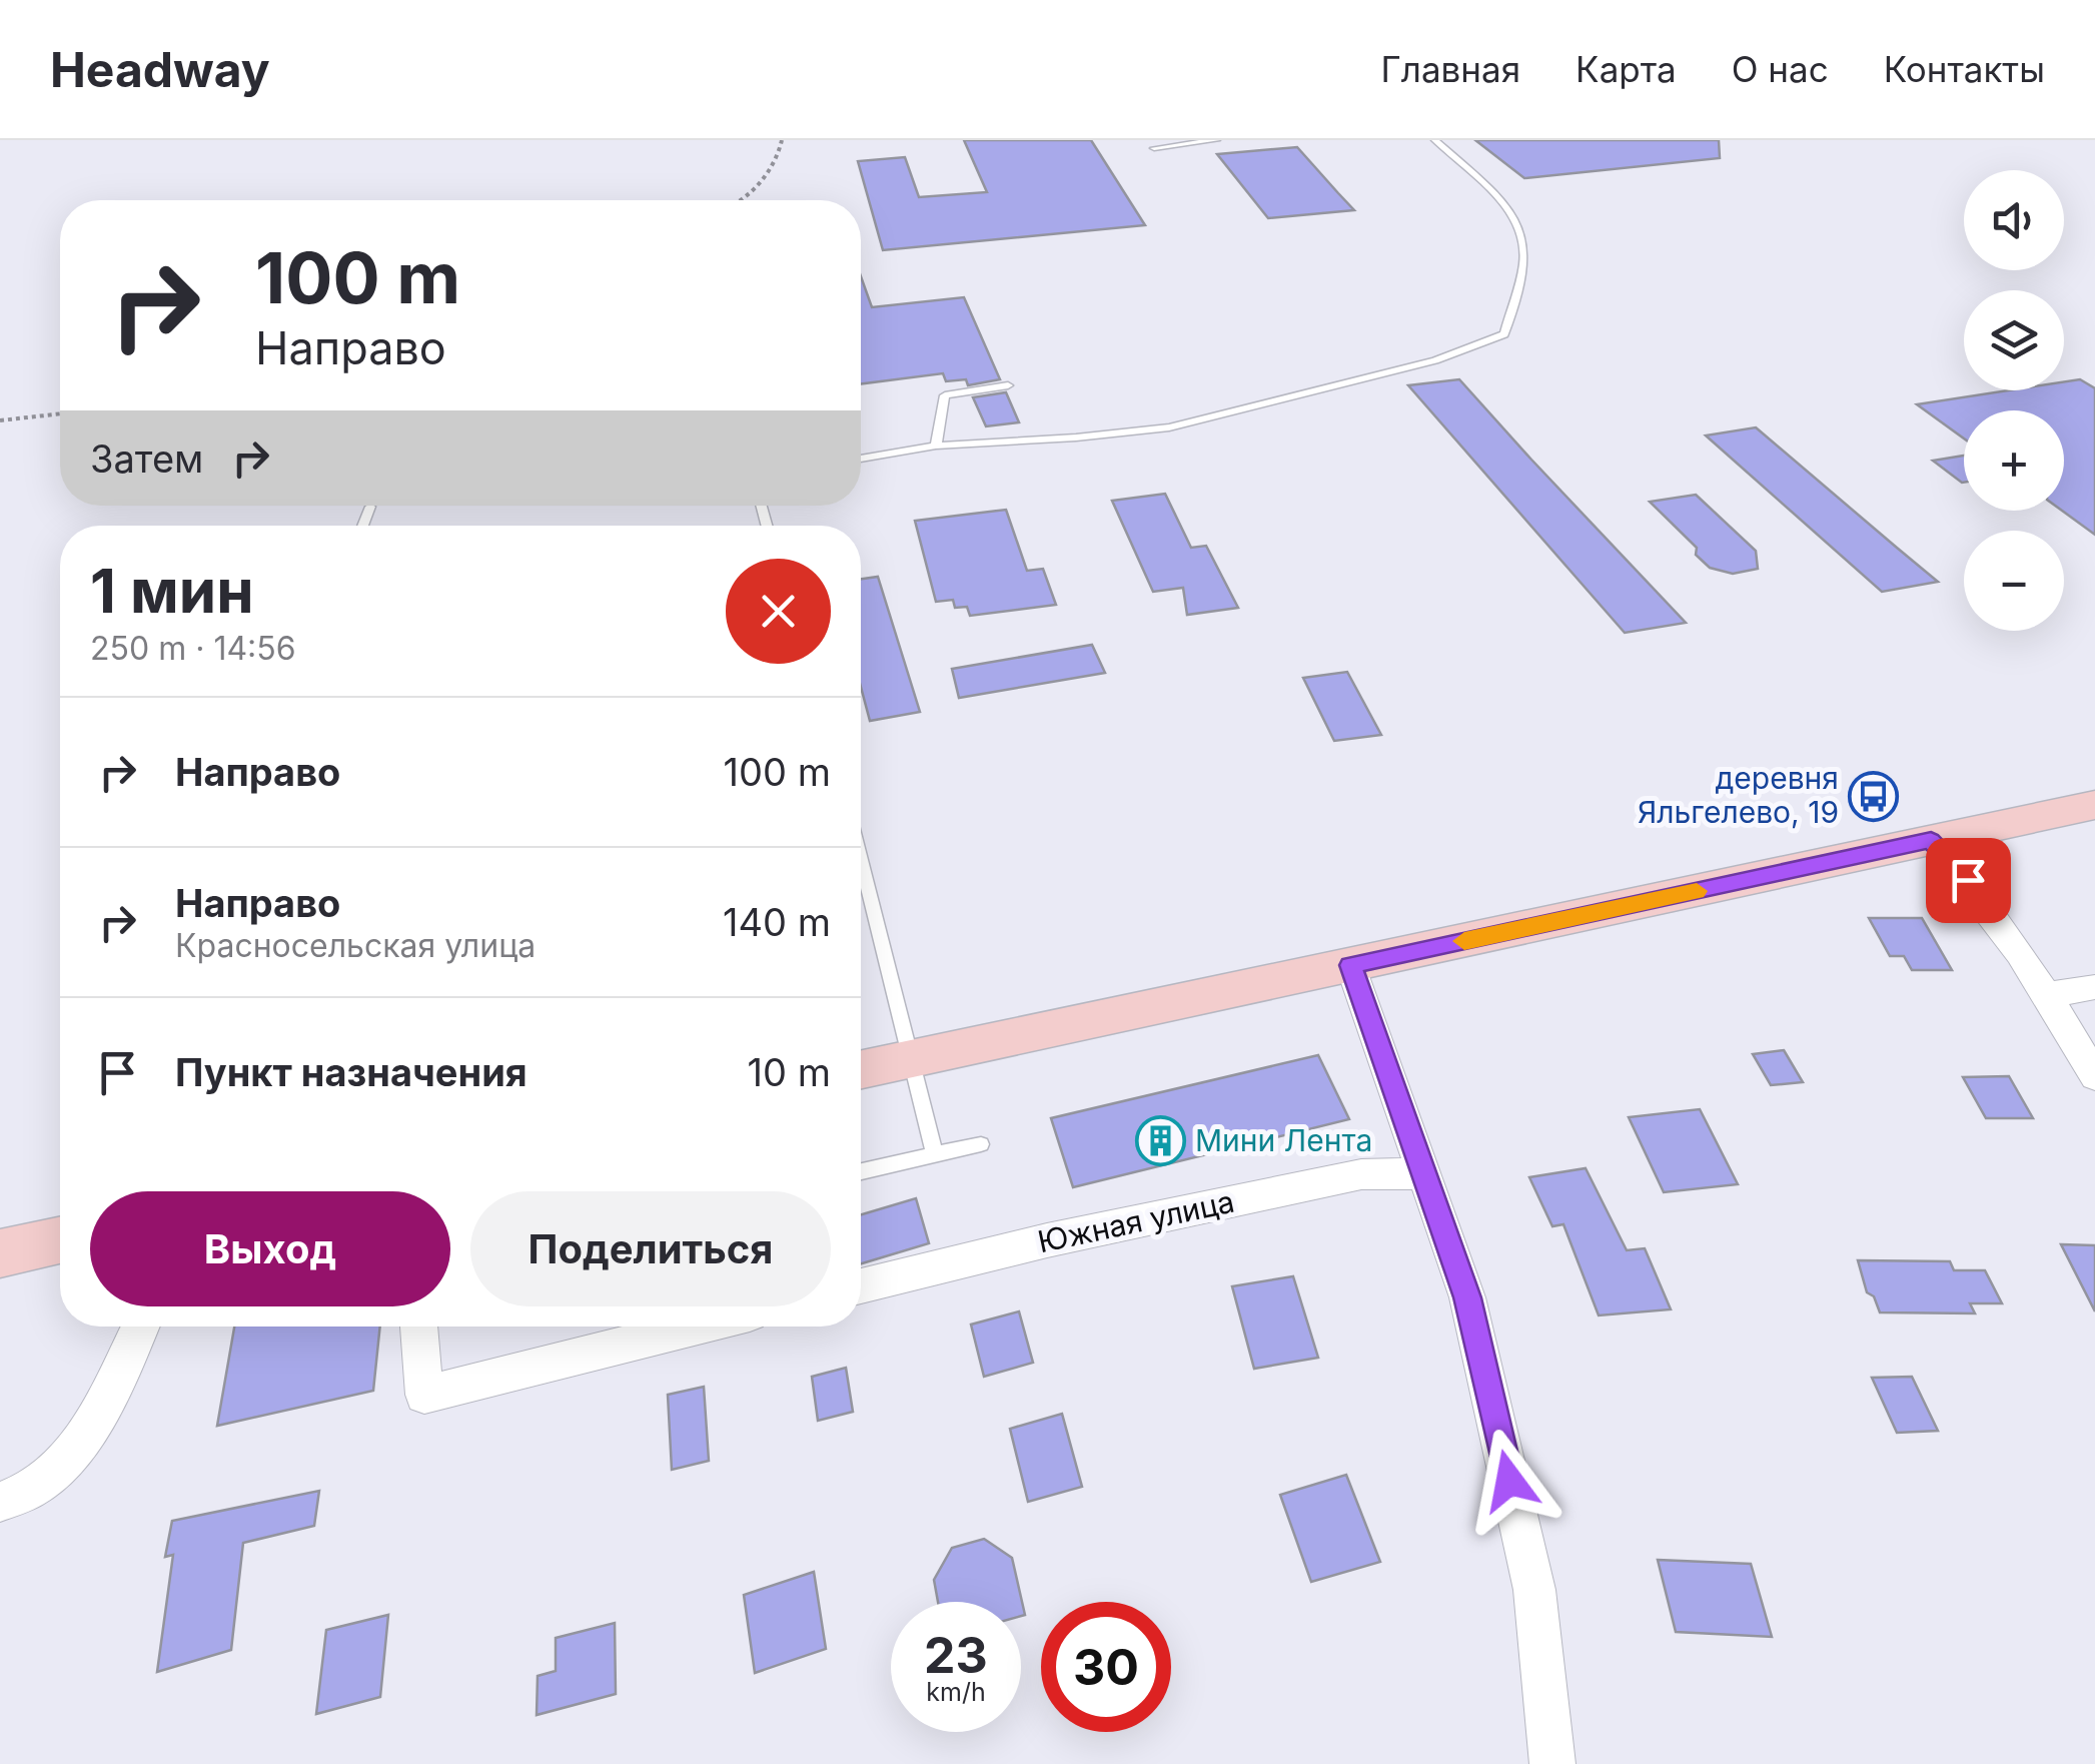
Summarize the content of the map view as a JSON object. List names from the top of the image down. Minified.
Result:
{"streets":{"street":["Южная улица"]},"places":{"bus stop":["деревня Яльгелево, 19"],"building":["Мини Лента"]},"page":{"header":"Headway","nav":["Главная","Карта","О нас","Контакты"],"map_buttons":["+","−"],"turn":["100 m","Направо"],"then":"Затем","heading":["1 мин","250 m · 14:56"],"list":[{"name":"Направо","value":"100 m"},{"name":"Направо","note":"Красносельская улица","value":"140 m"},{"name":"Пункт назначения","value":"10 m"}],"buttons":["Выход","Поделиться"],"speed":"23 km/h","limit":"30"}}
